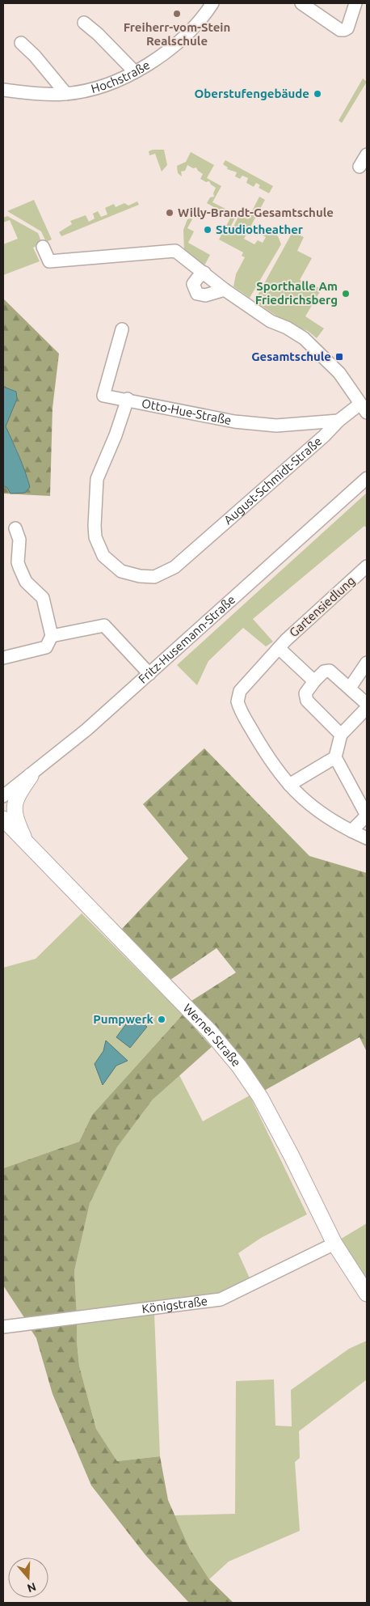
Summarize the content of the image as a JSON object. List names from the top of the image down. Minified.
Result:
{"streets":{"main road":["Werner Straße"],"street":["Hochstraße","Otto-Hue-Straße","August-Schmidt-Straße","Gartensiedlung","Fritz-Husemann-Straße","Königstraße"]},"crossings":[["Otto-Hue-Straße","August-Schmidt-Straße"],["Werner Straße","Königstraße"]],"places":{"other":["Freiherr-vom-Stein Realschule","Oberstufengebäude","Willy-Brandt-Gesamtschule","Studiotheather","Sporthalle Am Friedrichsberg","Pumpwerk"],"transit":["Gesamtschule"]},"north":"bottom"}
